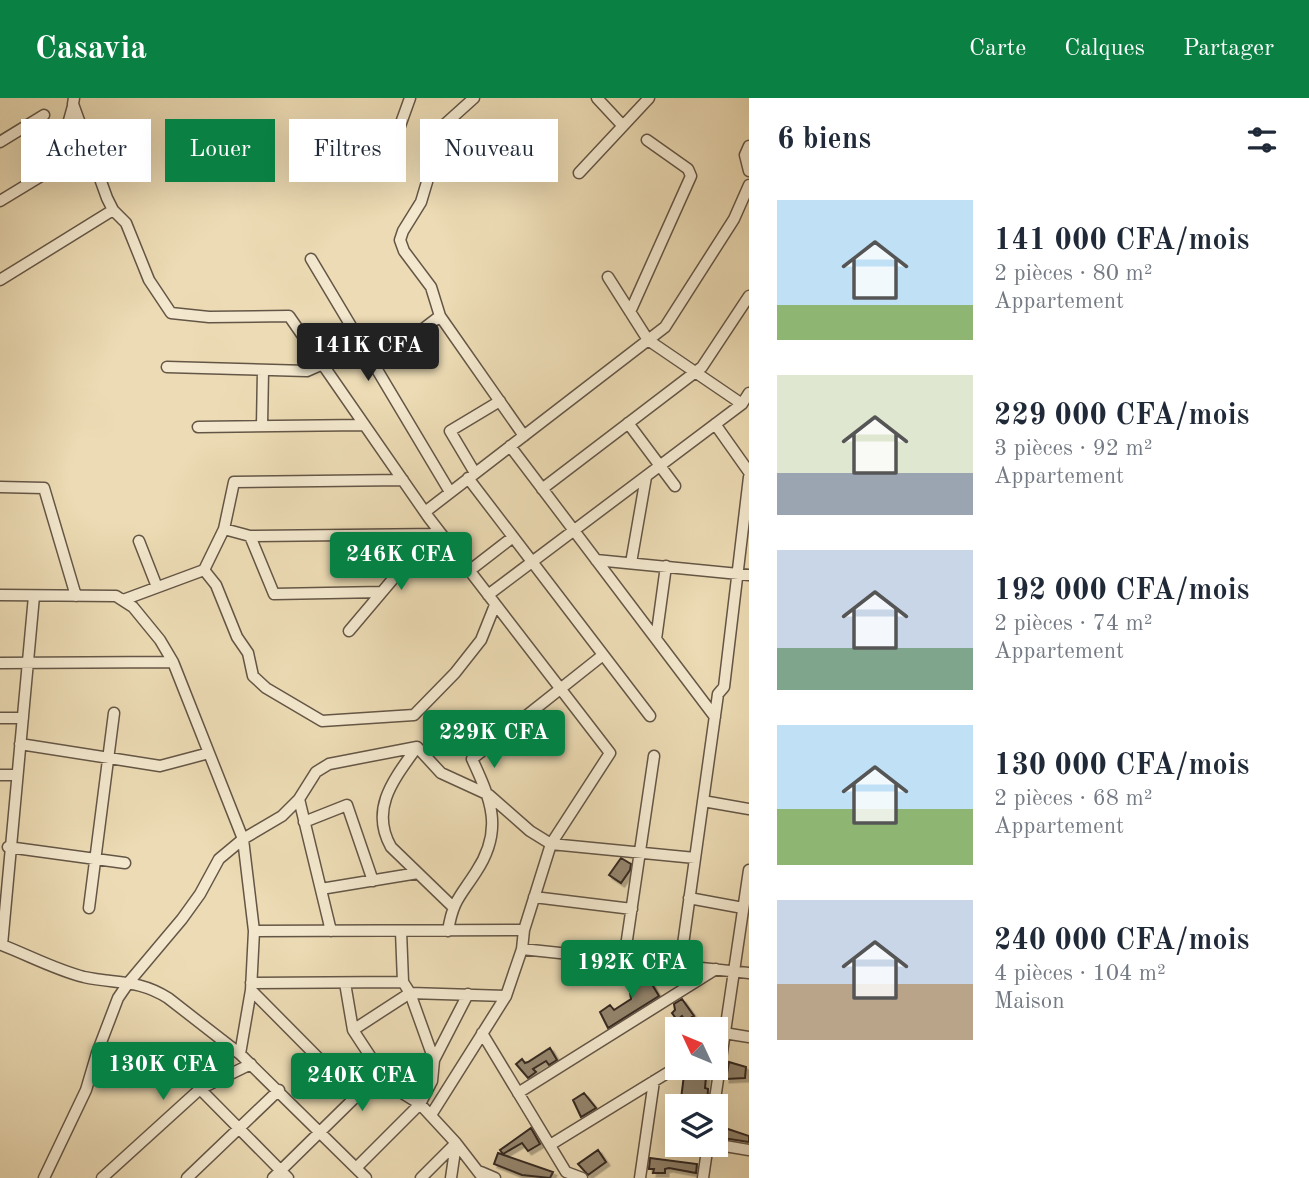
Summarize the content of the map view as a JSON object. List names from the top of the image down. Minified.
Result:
{"north":"top left","page":{"header":"Casavia","nav":["Carte","Calques","Partager"],"heading":"6 biens","chip":["Acheter","Louer","Filtres","Nouveau"],"list":[{"name":"141 000 CFA/mois","note":"2 pièces · 80 m² · Appartement"},{"name":"229 000 CFA/mois","note":"3 pièces · 92 m² · Appartement"},{"name":"192 000 CFA/mois","note":"2 pièces · 74 m² · Appartement"},{"name":"130 000 CFA/mois","note":"2 pièces · 68 m² · Appartement"},{"name":"240 000 CFA/mois","note":"4 pièces · 104 m² · Maison"}],"price":["141K CFA","246K CFA","229K CFA","192K CFA","130K CFA","240K CFA"]}}
